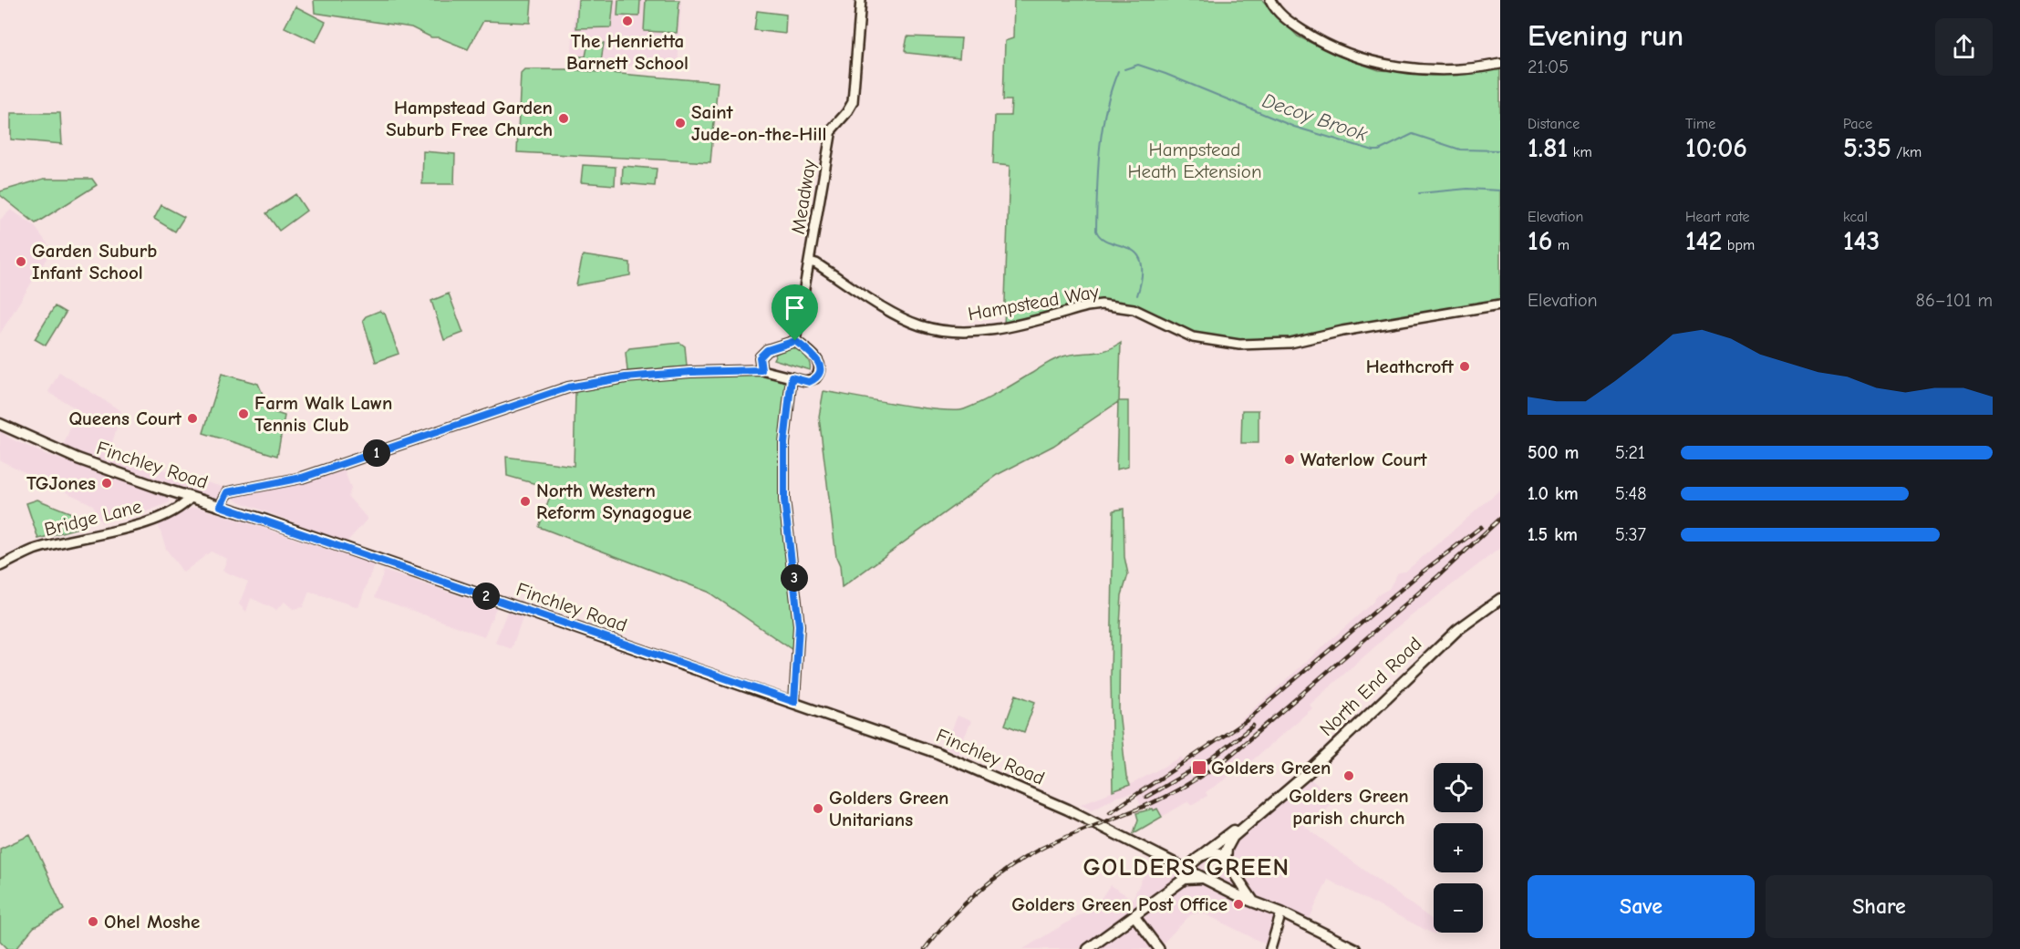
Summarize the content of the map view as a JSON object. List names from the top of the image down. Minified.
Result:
{"streets":{"main road":["Finchley Road","North End Road"],"street":["Meadway","Hampstead Way","Bridge Lane"]},"crossings":[["Meadway","Hampstead Way"],["Finchley Road","Bridge Lane"],["Finchley Road","North End Road"]],"districts":["GOLDERS GREEN"],"water":["Decoy Brook"],"parks":["Hampstead Heath Extension"],"places":{"other":["The Henrietta Barnett School","Hampstead Garden Suburb Free Church","Saint Jude-on-the-Hill","Garden Suburb Infant School","Heathcroft","Farm Walk Lawn Tennis Club","Queens Court","Waterlow Court","TGJones","North Western Reform Synagogue","Golders Green parish church","Golders Green Unitarians","Golders Green Post Office","Ohel Moshe"],"transit":["Golders Green"]},"page":{"heading":["Evening run","21:05"],"stats":[["Distance","1.81 km"],["Time","10:06"],["Pace","5:35 /km"],["Elevation","16 m"],["Heart rate","142 bpm"],["kcal","143"]],"chart":["Elevation","86–101 m"],"list":[{"name":"500 m","note":"5:21"},{"name":"1.0 km","note":"5:48"},{"name":"1.5 km","note":"5:37"}],"pins":["1","3","2"],"map_buttons":["+","−"],"buttons":["Save","Share"]}}
